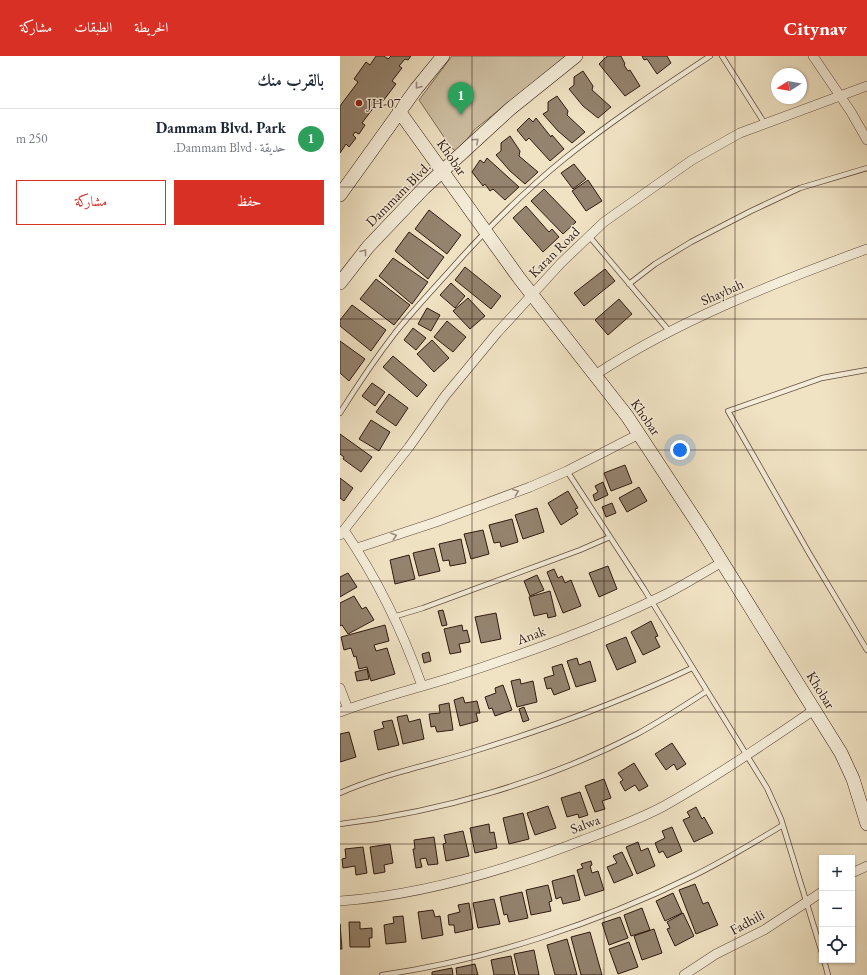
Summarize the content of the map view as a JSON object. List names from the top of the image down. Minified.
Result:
{"streets":{"main road":["Khobar","Dammam Blvd."],"street":["Karan Road","Shaybah","Anak","Salwa","Fadhili"]},"crossings":[["Khobar","Dammam Blvd."],["Khobar","Karan Road"],["Khobar","Shaybah"],["Khobar","Anak"],["Khobar","Salwa"]],"places":["JH-07"],"north":"left","page":{"header":"Citynav","nav":["الخريطة","الطبقات","مشاركة"],"heading":"بالقرب منك","pins":"1","list":[{"mark":"1","name":"Dammam Blvd. Park","note":"حديقة · Dammam Blvd.","value":"250 m"}],"buttons":["حفظ","مشاركة"],"map_buttons":["+","−"]}}
